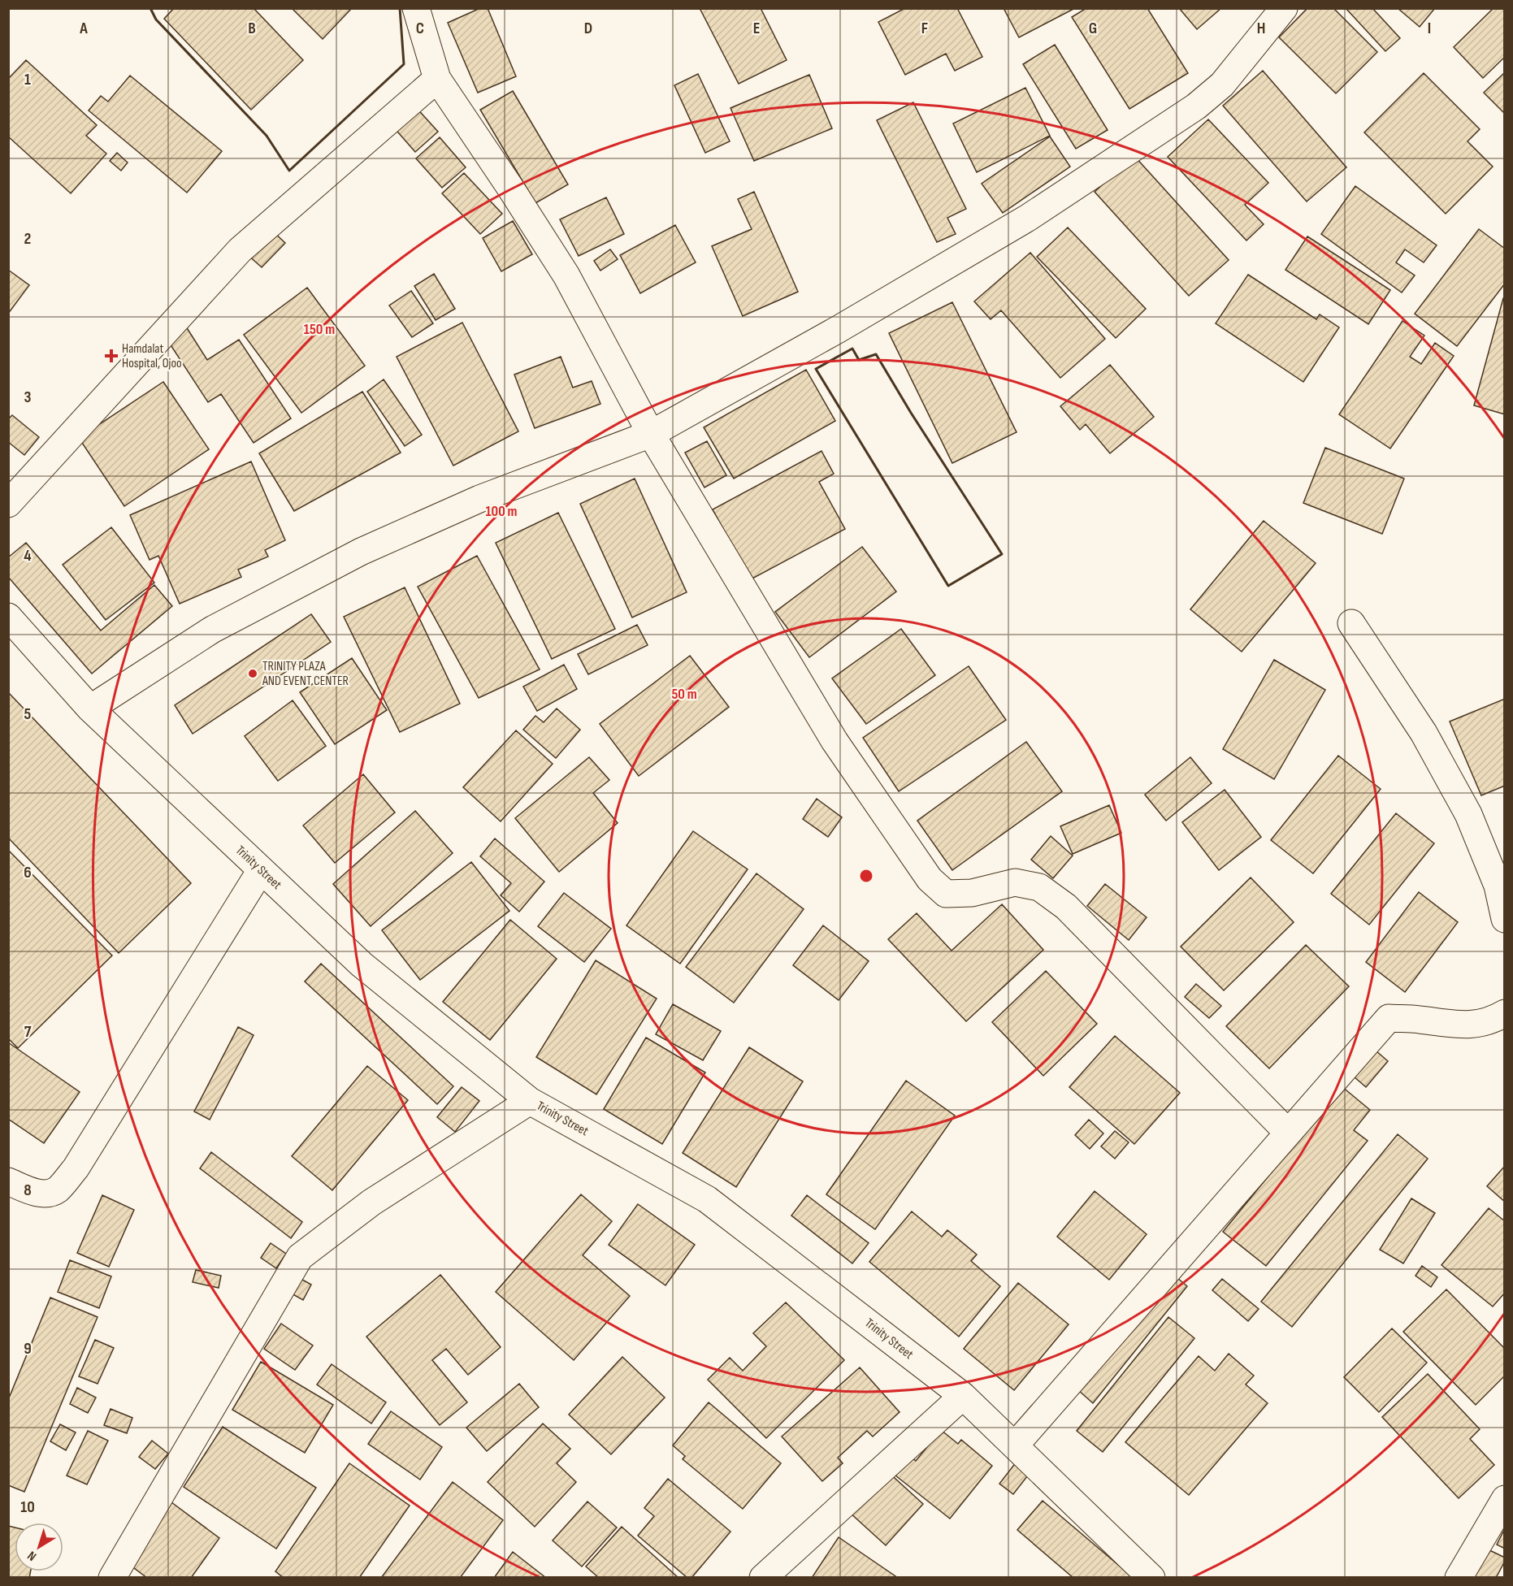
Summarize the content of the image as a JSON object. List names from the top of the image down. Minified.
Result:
{"streets":{"street":["Trinity Street"]},"places":{"health":["Hamdalat Hospital, Ojoo"],"other":["TRINITY PLAZA AND EVENT CENTER"]},"north":"bottom left","grid":{"columns":["A","B","C","D","E","F","G","H","I"],"rows":["1","2","3","4","5","6","7","8","9","10"]},"rings":["150 m","100 m","50 m"]}
